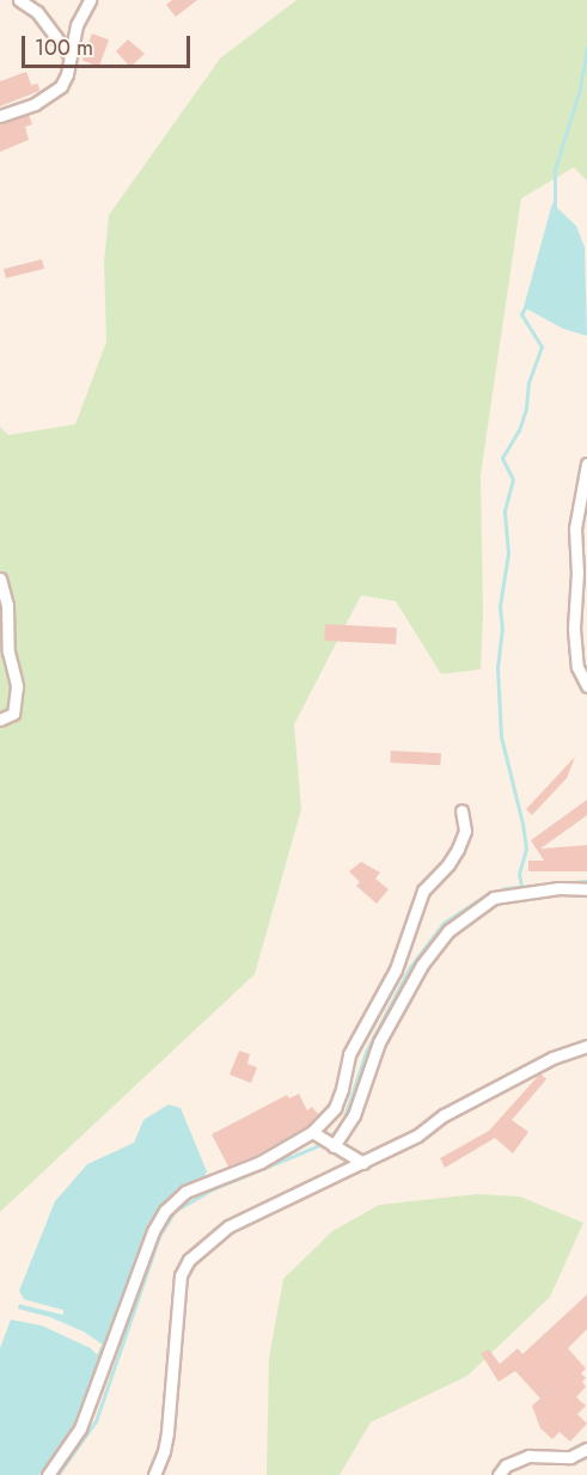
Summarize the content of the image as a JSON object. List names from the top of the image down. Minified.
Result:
{"scale_bar":"100 m"}
